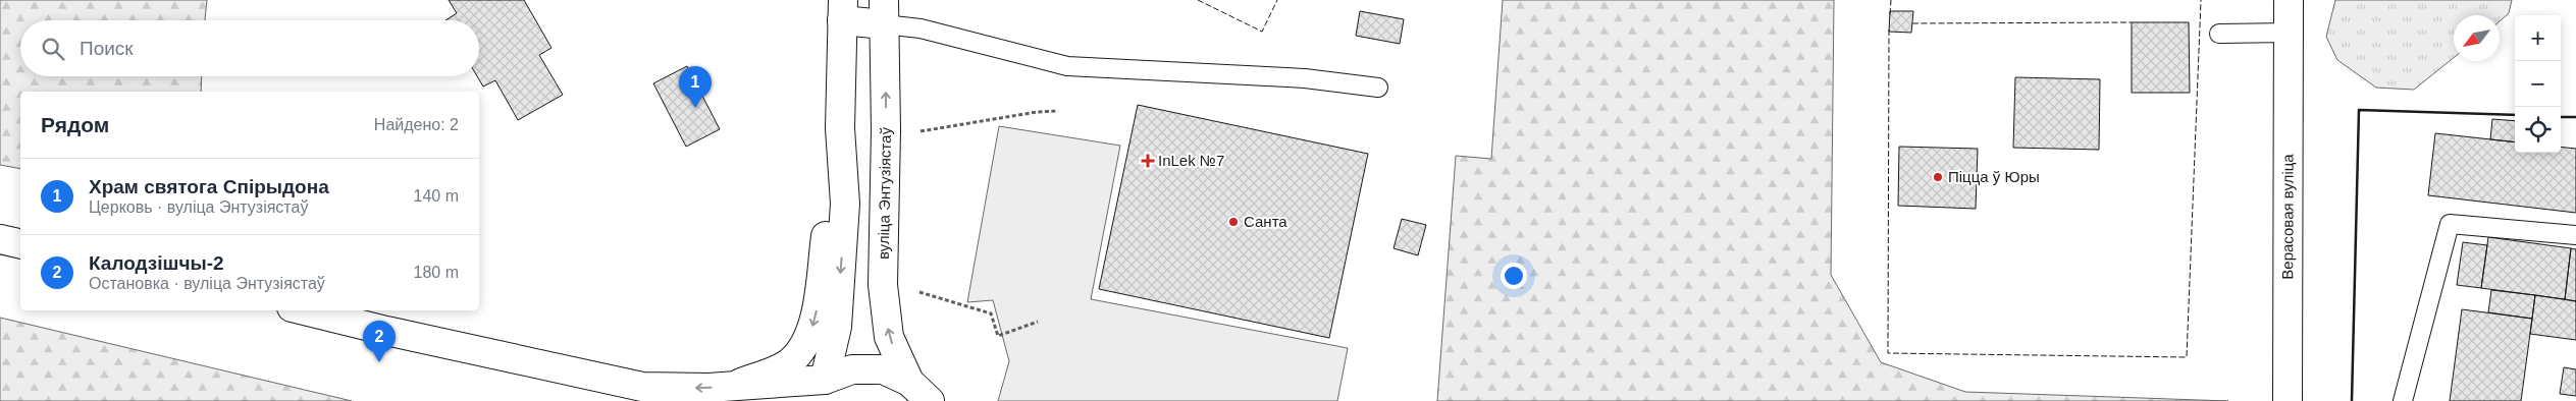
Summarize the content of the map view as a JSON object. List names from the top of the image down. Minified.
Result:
{"streets":{"street":["вуліца Энтузіястаў","Верасовая вуліца"]},"places":{"health":["InLek №7"],"other":["Піцца ў Юры","Санта"]},"north":"bottom left","page":{"map_buttons":["+","−"],"search":"Поиск","pins":["1","2"],"heading":["Рядом","Найдено: 2"],"list":[{"mark":"1","name":"Храм святога Спірыдона","note":"Церковь · вуліца Энтузіястаў","value":"140 m"},{"mark":"2","name":"Калодзішчы-2","note":"Остановка · вуліца Энтузіястаў","value":"180 m"}]}}
